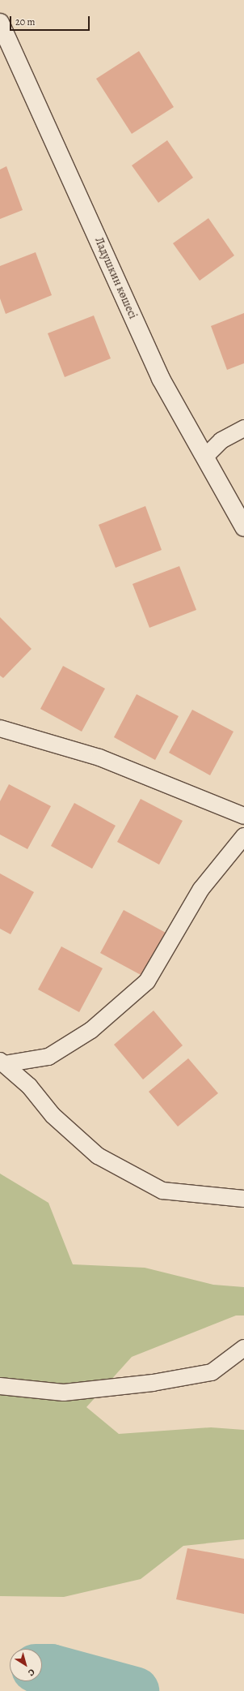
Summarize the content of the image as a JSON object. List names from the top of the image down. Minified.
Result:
{"streets":{"street":["Ладушкин көшесі"]},"scale_bar":"20 m","north":"bottom right"}
